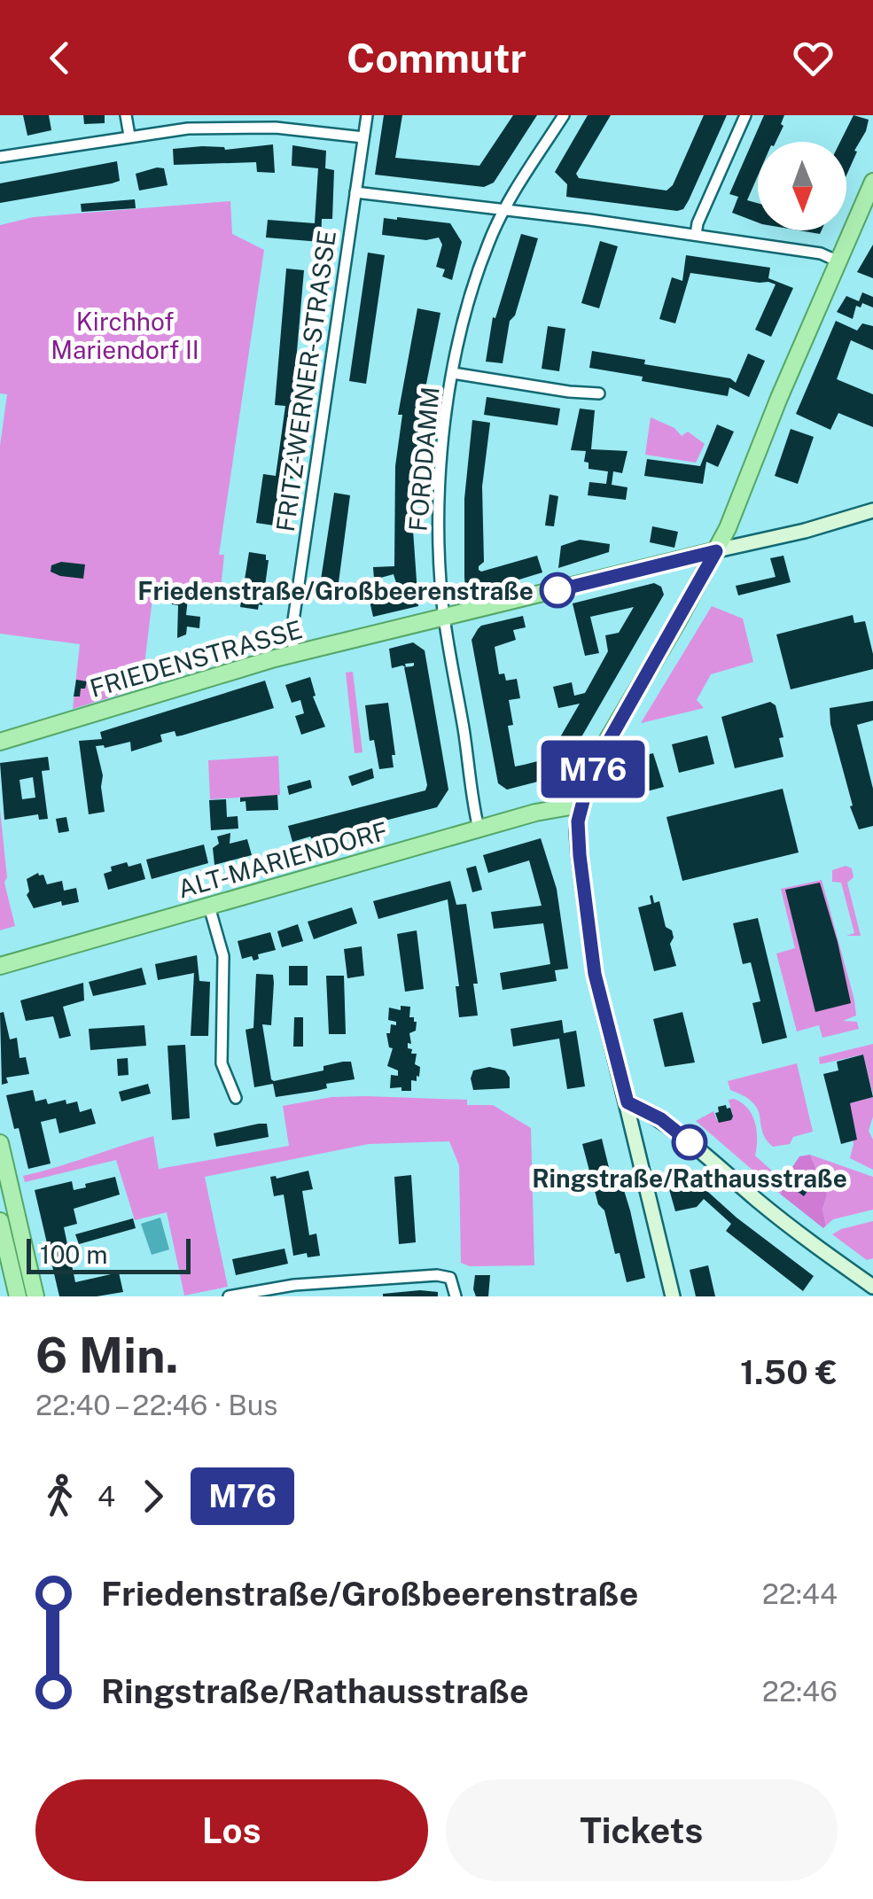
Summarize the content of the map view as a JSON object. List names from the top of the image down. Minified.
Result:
{"streets":{"main road":["FRIEDENSTRASSE","ALT-MARIENDORF"],"street":["FRITZ-WERNER-STRASSE","FORDDAMM"]},"crossings":[["FRITZ-WERNER-STRASSE","FRIEDENSTRASSE"],["FORDDAMM","FRIEDENSTRASSE"],["FORDDAMM","ALT-MARIENDORF"]],"parks":["Kirchhof Mariendorf II"],"places":["Friedenstraße/Großbeerenstraße","Ringstraße/Rathausstraße"],"lines":["bus line M76"],"scale_bar":"100 m","north":"bottom","page":{"header":"Commutr","on_map":"M76","scale":"100 m","heading":["6 Min.","22:40 – 22:46 · Bus","1.50 €"],"legs":["4","M76"],"list":[{"name":"Friedenstraße/Großbeerenstraße","value":"22:44"},{"name":"Ringstraße/Rathausstraße","value":"22:46"}],"buttons":["Los","Tickets"]}}
